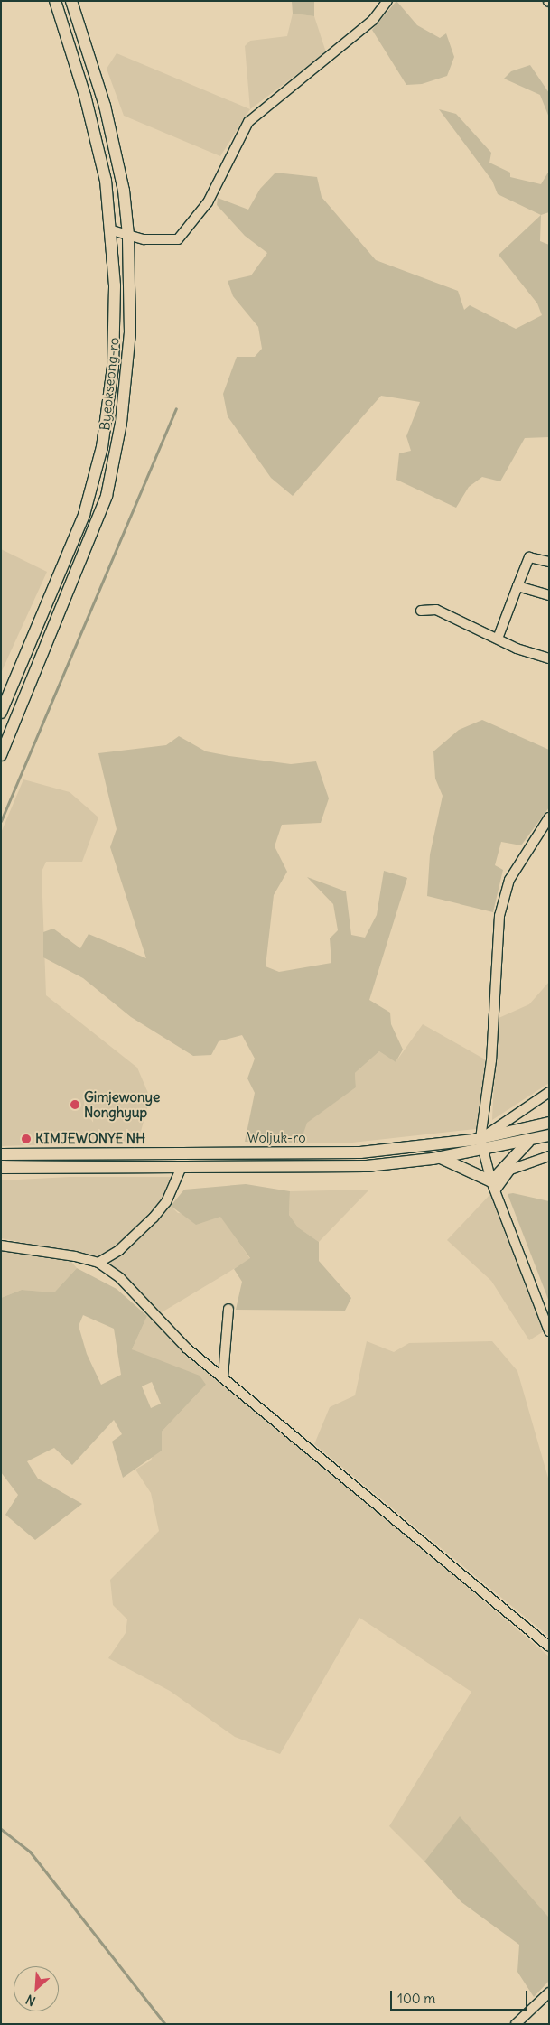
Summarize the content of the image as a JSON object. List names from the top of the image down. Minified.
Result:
{"streets":{"main road":["Byeokseong-ro","Woljuk-ro"]},"places":["Gimjewonye Nonghyup","KIMJEWONYE NH"],"scale_bar":"100 m","north":"bottom left"}
